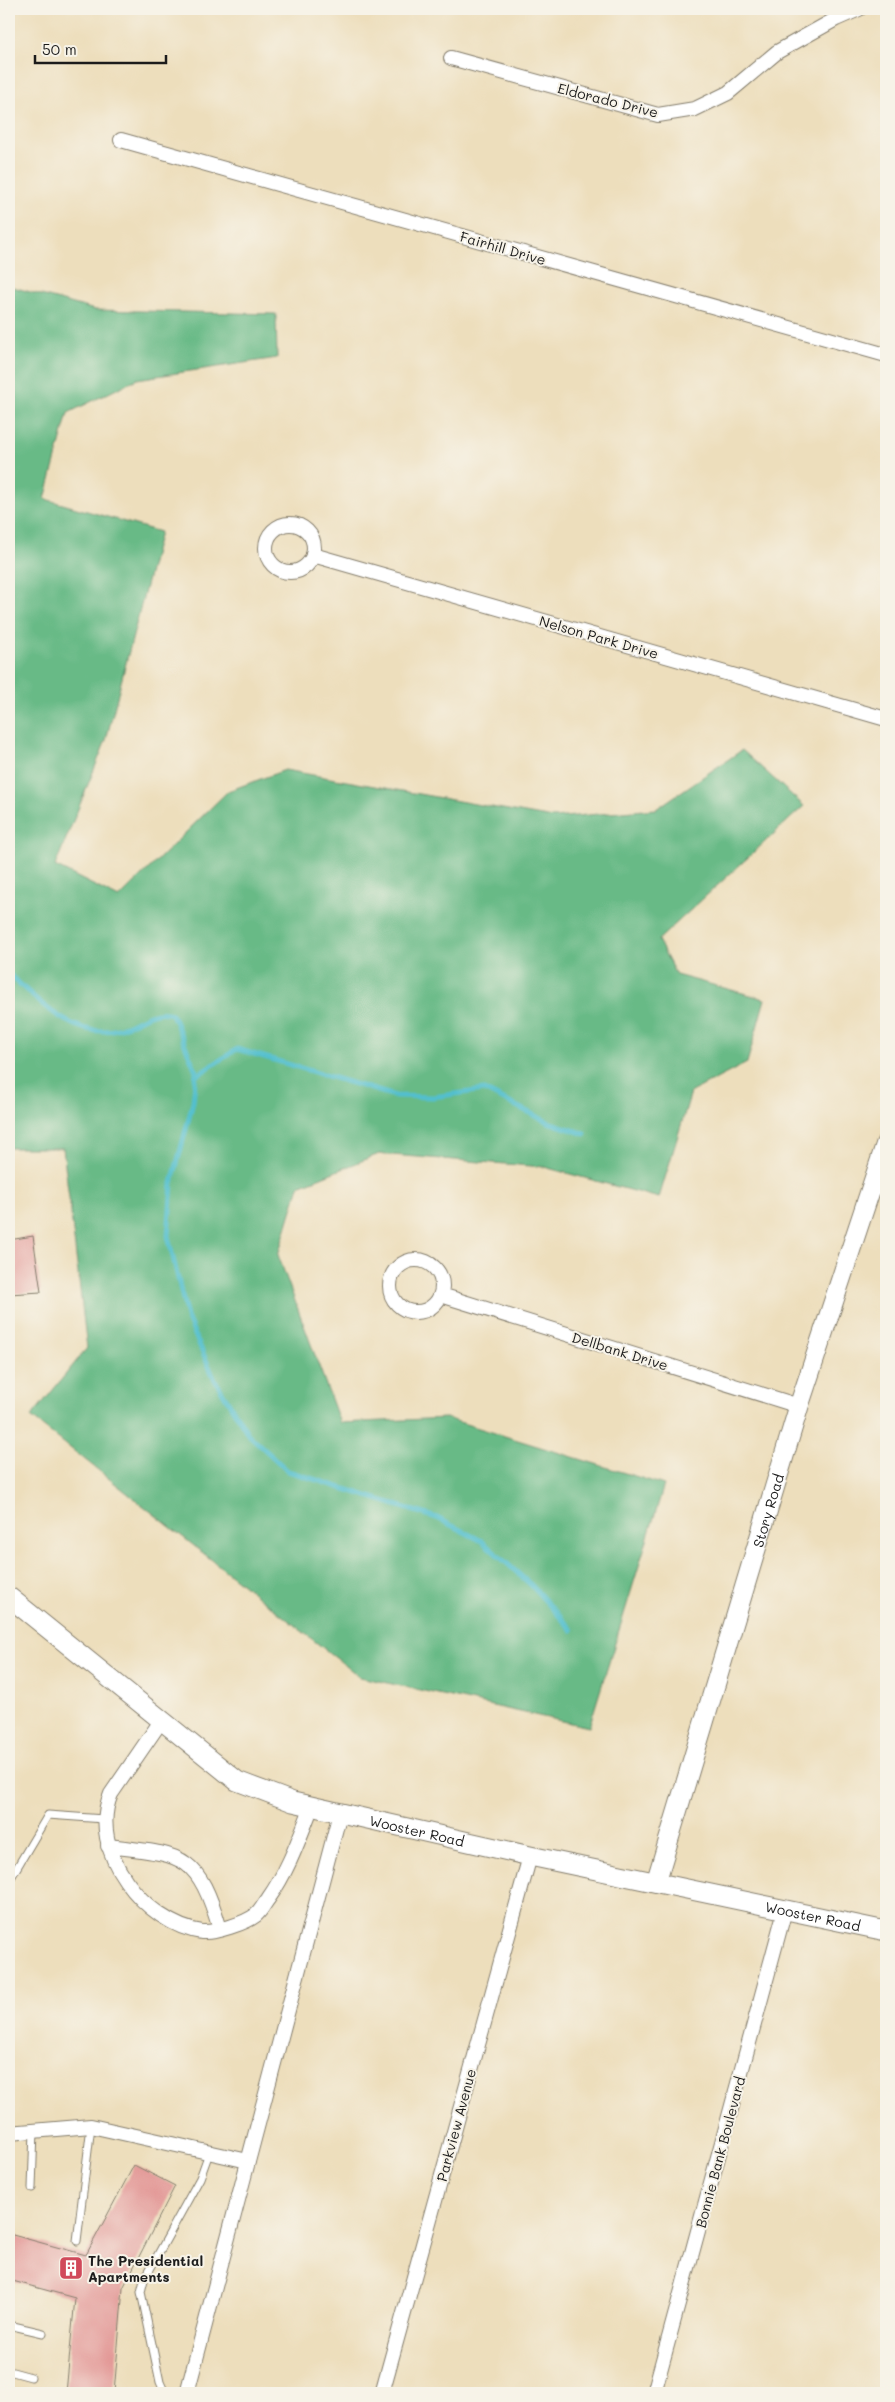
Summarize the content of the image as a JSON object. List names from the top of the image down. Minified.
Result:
{"streets":{"main road":["Story Road","Wooster Road"],"street":["Eldorado Drive","Fairhill Drive","Nelson Park Drive","Dellbank Drive","Parkview Avenue","Bonnie Bank Boulevard"]},"crossings":[["Dellbank Drive","Story Road"],["Story Road","Wooster Road"],["Wooster Road","Parkview Avenue"],["Wooster Road","Bonnie Bank Boulevard"]],"places":{"building":["The Presidential Apartments"]},"scale_bar":"50 m"}
